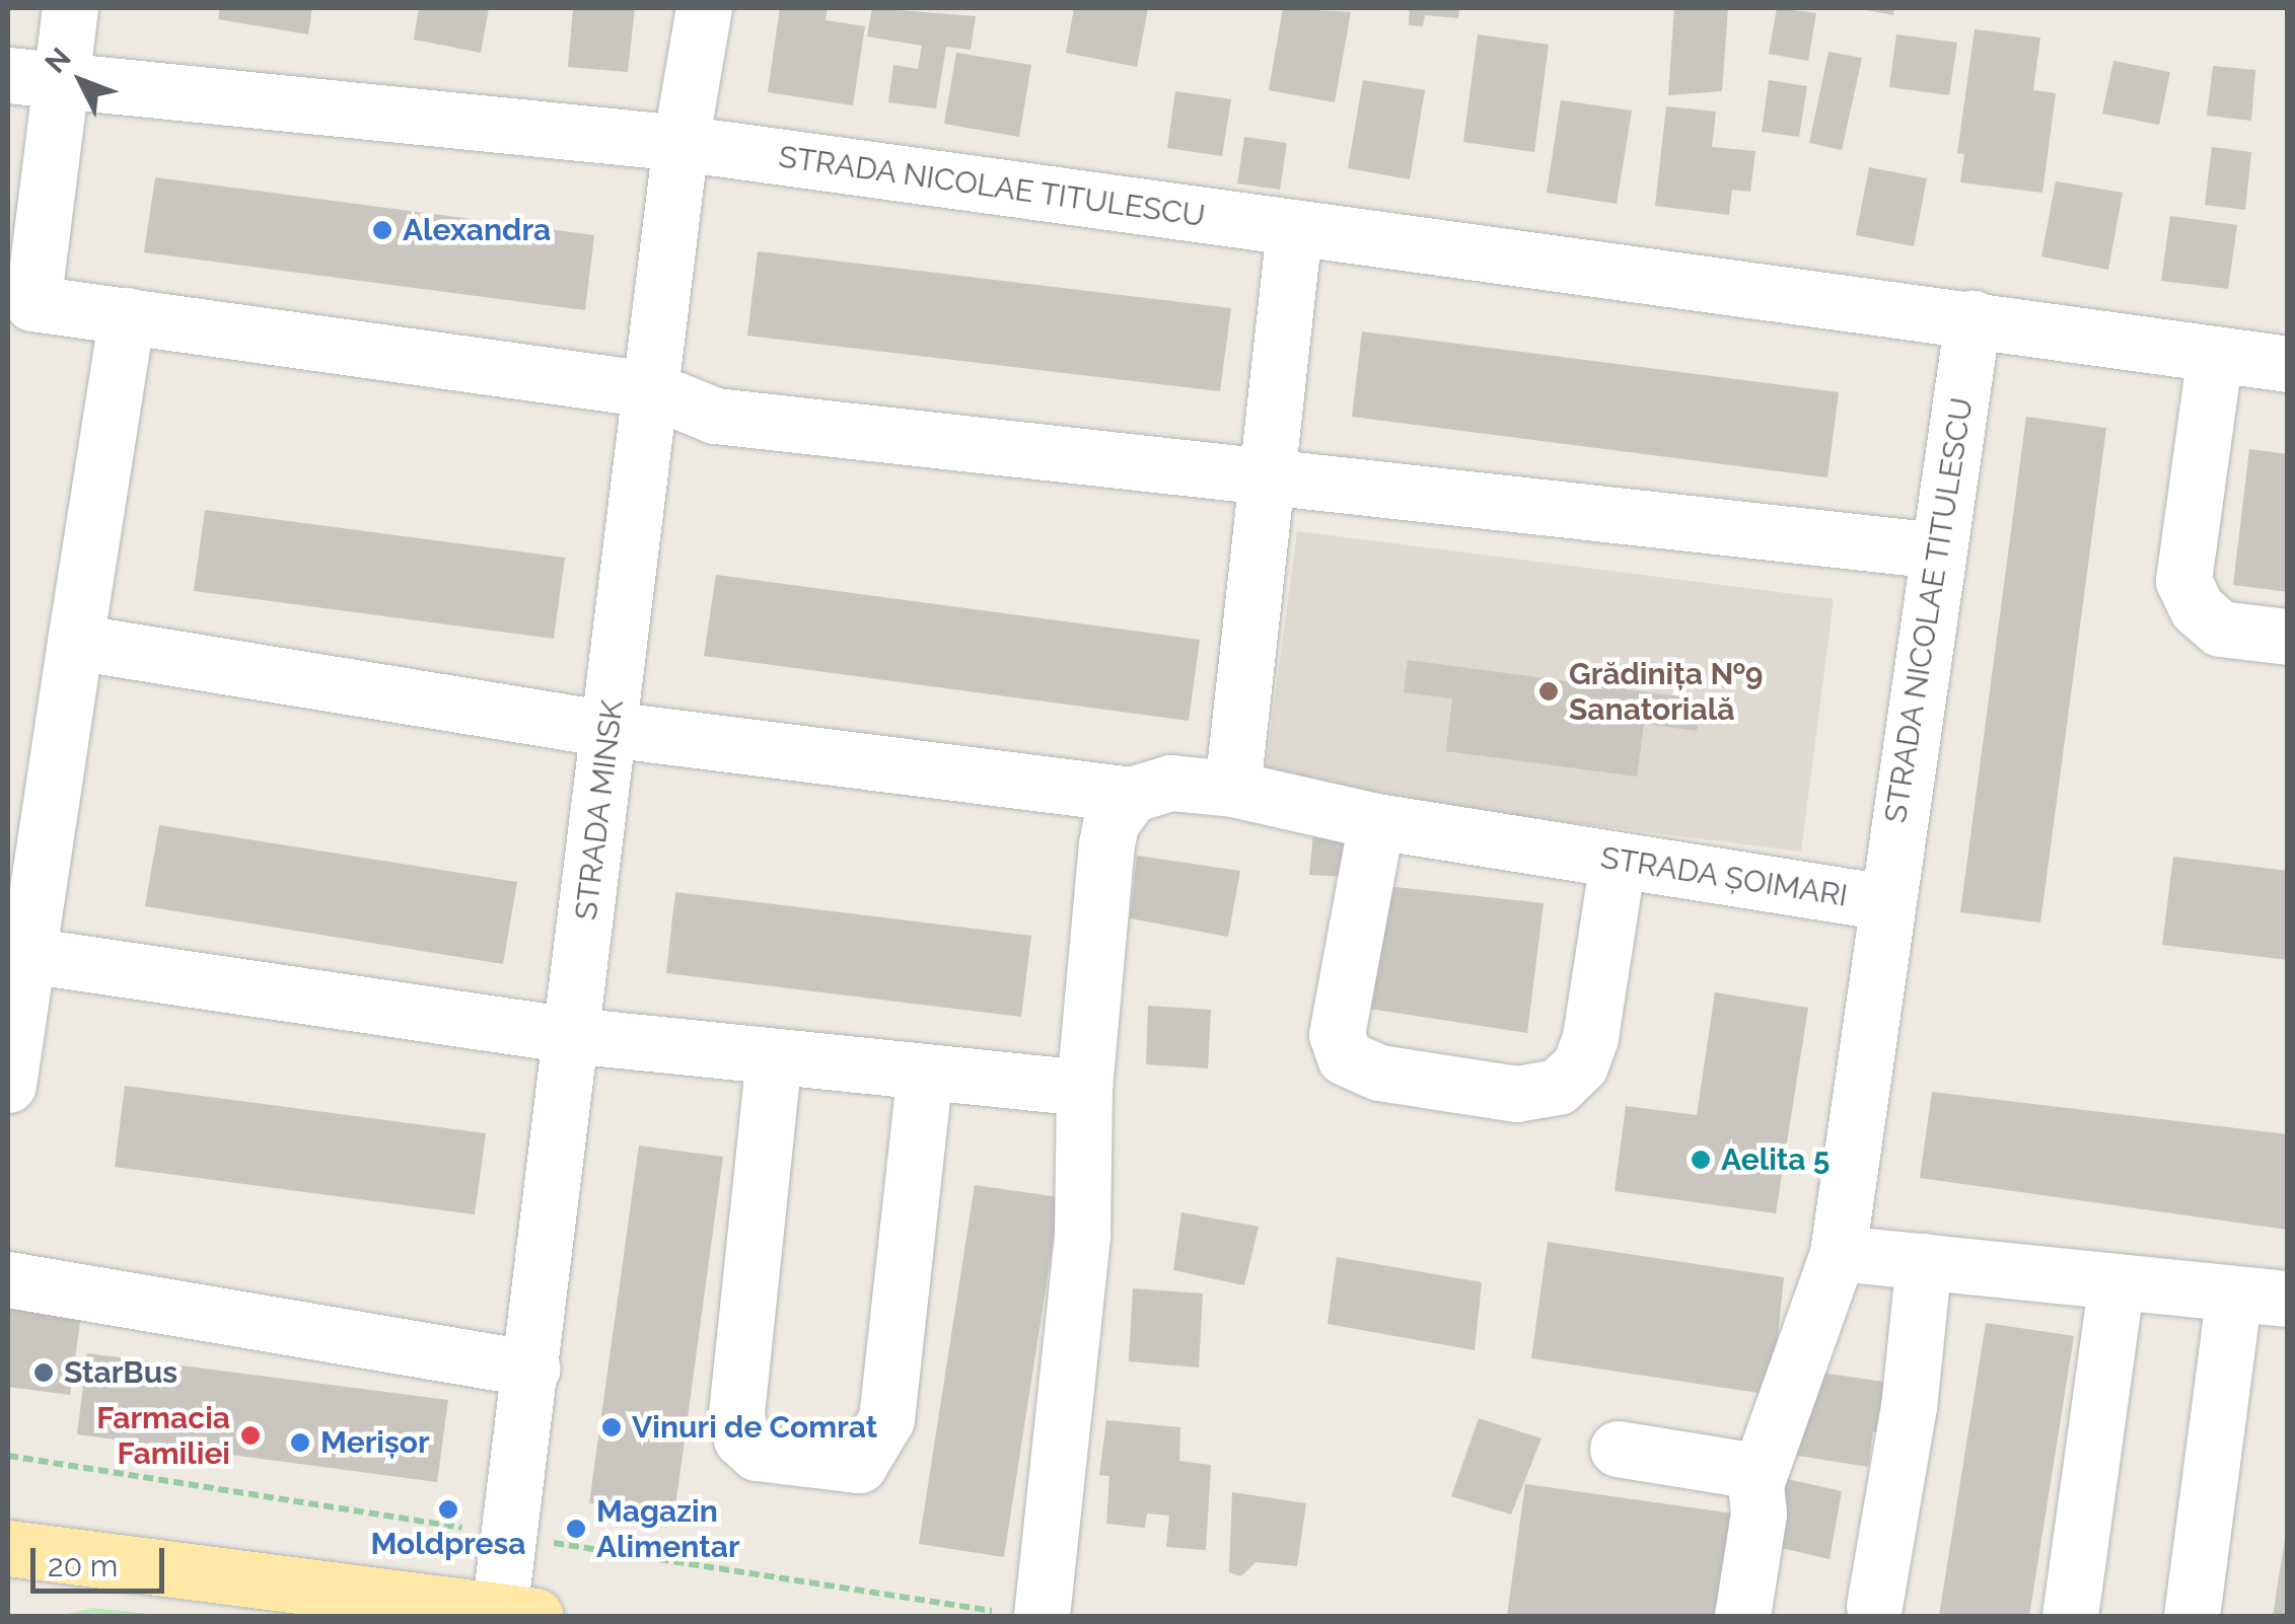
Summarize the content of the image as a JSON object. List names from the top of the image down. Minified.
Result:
{"streets":{"street":["STRADA NICOLAE TITULESCU","STRADA MINSK","STRADA ȘOIMARI"]},"crossings":[["STRADA NICOLAE TITULESCU","STRADA MINSK"],["STRADA NICOLAE TITULESCU","STRADA ȘOIMARI"]],"places":["Alexandra","Grădinița №9 Sanatorială","Aelita 5","StarBus","Vinuri de Comrat","Farmacia Familiei","Merișor","Moldpresa","Magazin Alimentar"],"scale_bar":"20 m","north":"top left"}
